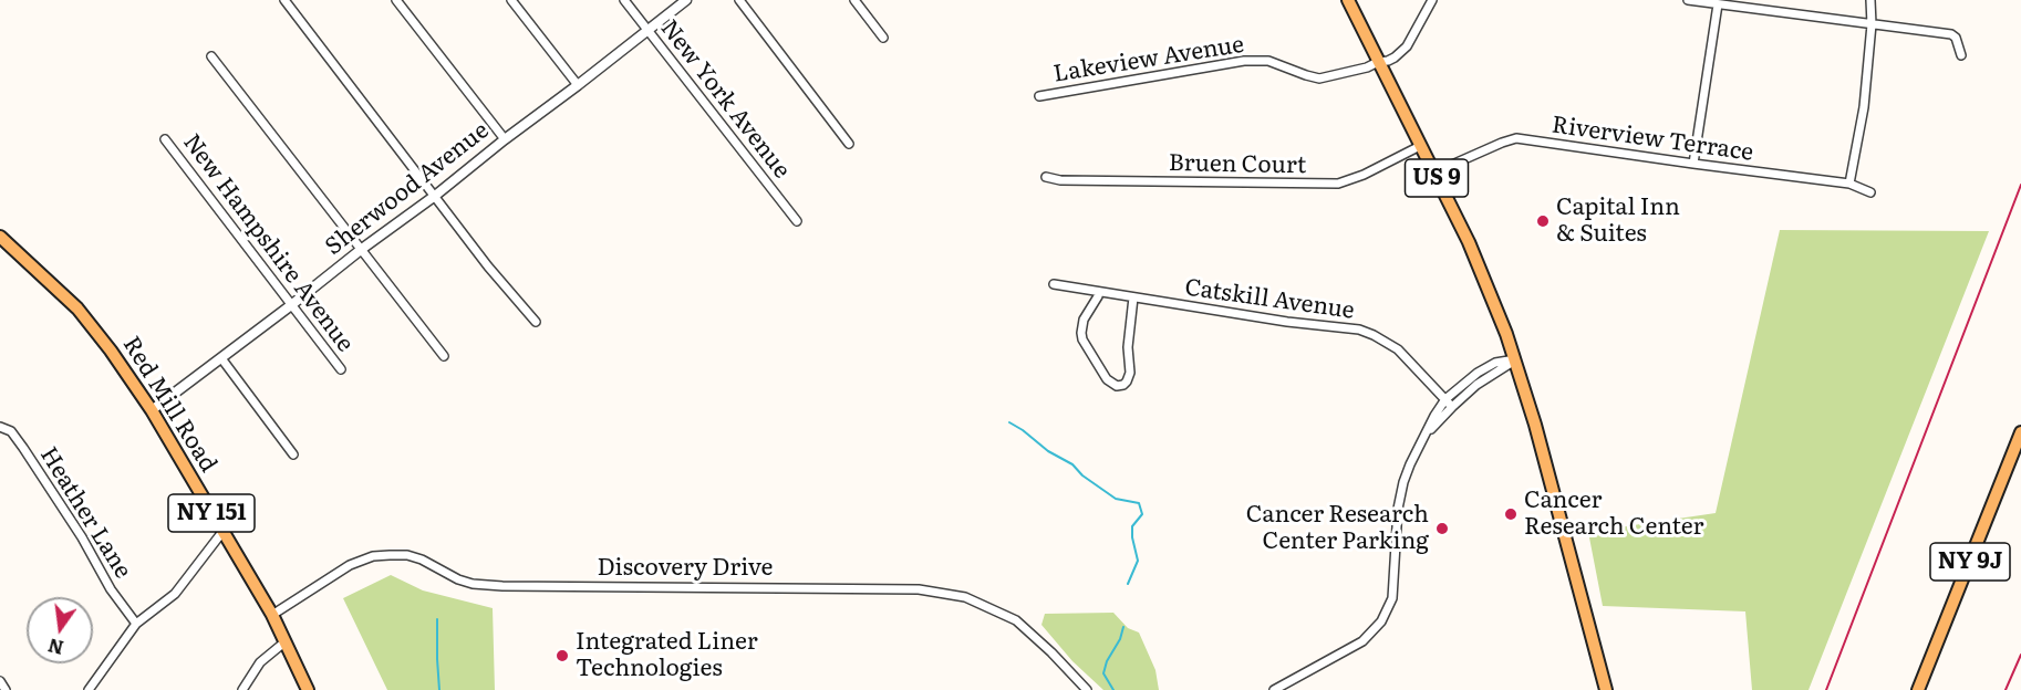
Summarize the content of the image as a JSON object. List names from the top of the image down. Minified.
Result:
{"streets":{"main road":["US 9","Red Mill Road","NY 151","NY 9J"],"street":["Lakeview Avenue","New York Avenue","Riverview Terrace","Bruen Court","Sherwood Avenue","New Hampshire Avenue","Catskill Avenue","Heather Lane","Discovery Drive"]},"crossings":[["Lakeview Avenue","US 9"],["New York Avenue","Sherwood Avenue"],["Riverview Terrace","US 9"],["Bruen Court","US 9"],["Sherwood Avenue","New Hampshire Avenue"],["Sherwood Avenue","Red Mill Road"],["Red Mill Road","Discovery Drive"]],"places":["Capital Inn & Suites","Cancer Research Center","Cancer Research Center Parking","Integrated Liner Technologies"],"north":"bottom"}
